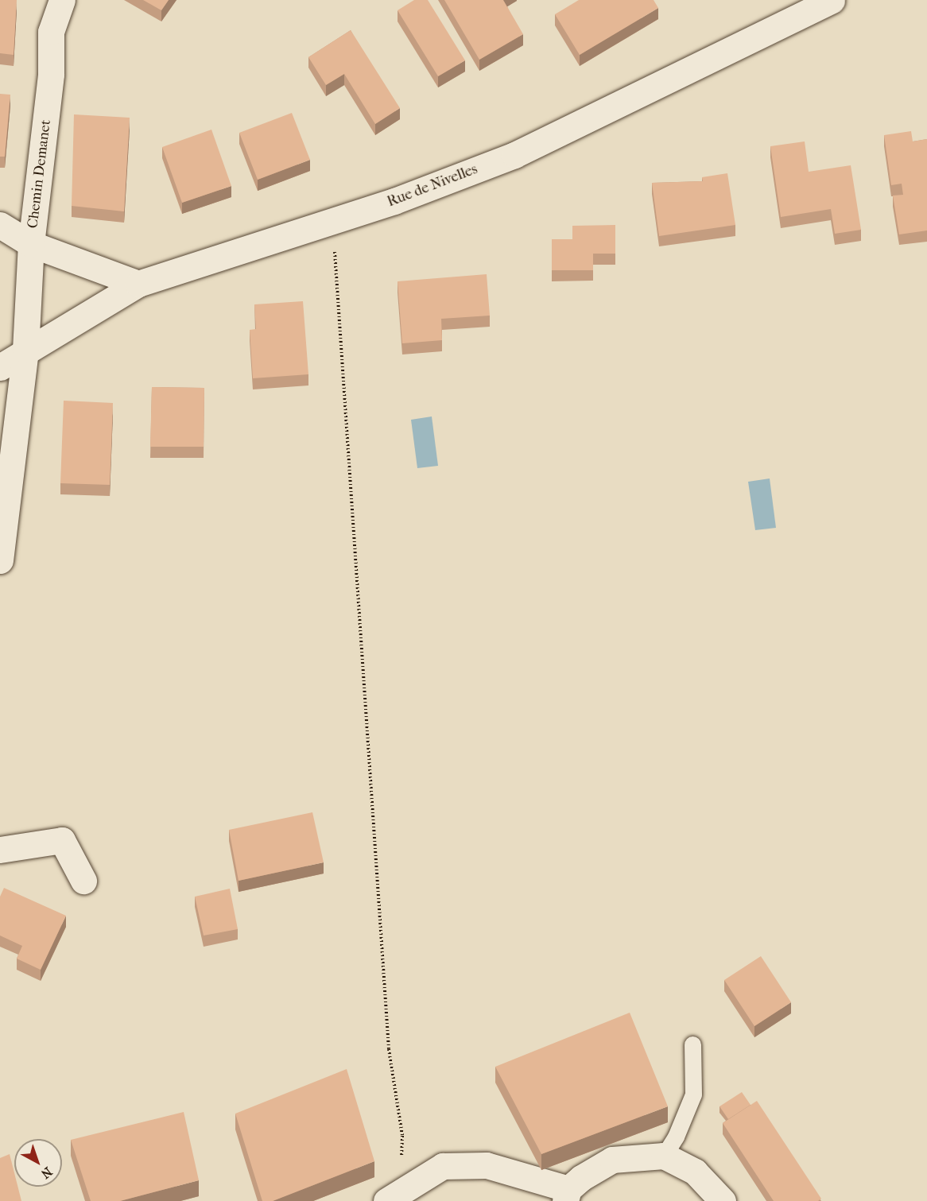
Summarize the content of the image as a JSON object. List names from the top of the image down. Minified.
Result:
{"streets":{"street":["Chemin Demanet","Rue de Nivelles"]},"crossings":[["Chemin Demanet","Rue de Nivelles"]],"north":"bottom right"}
